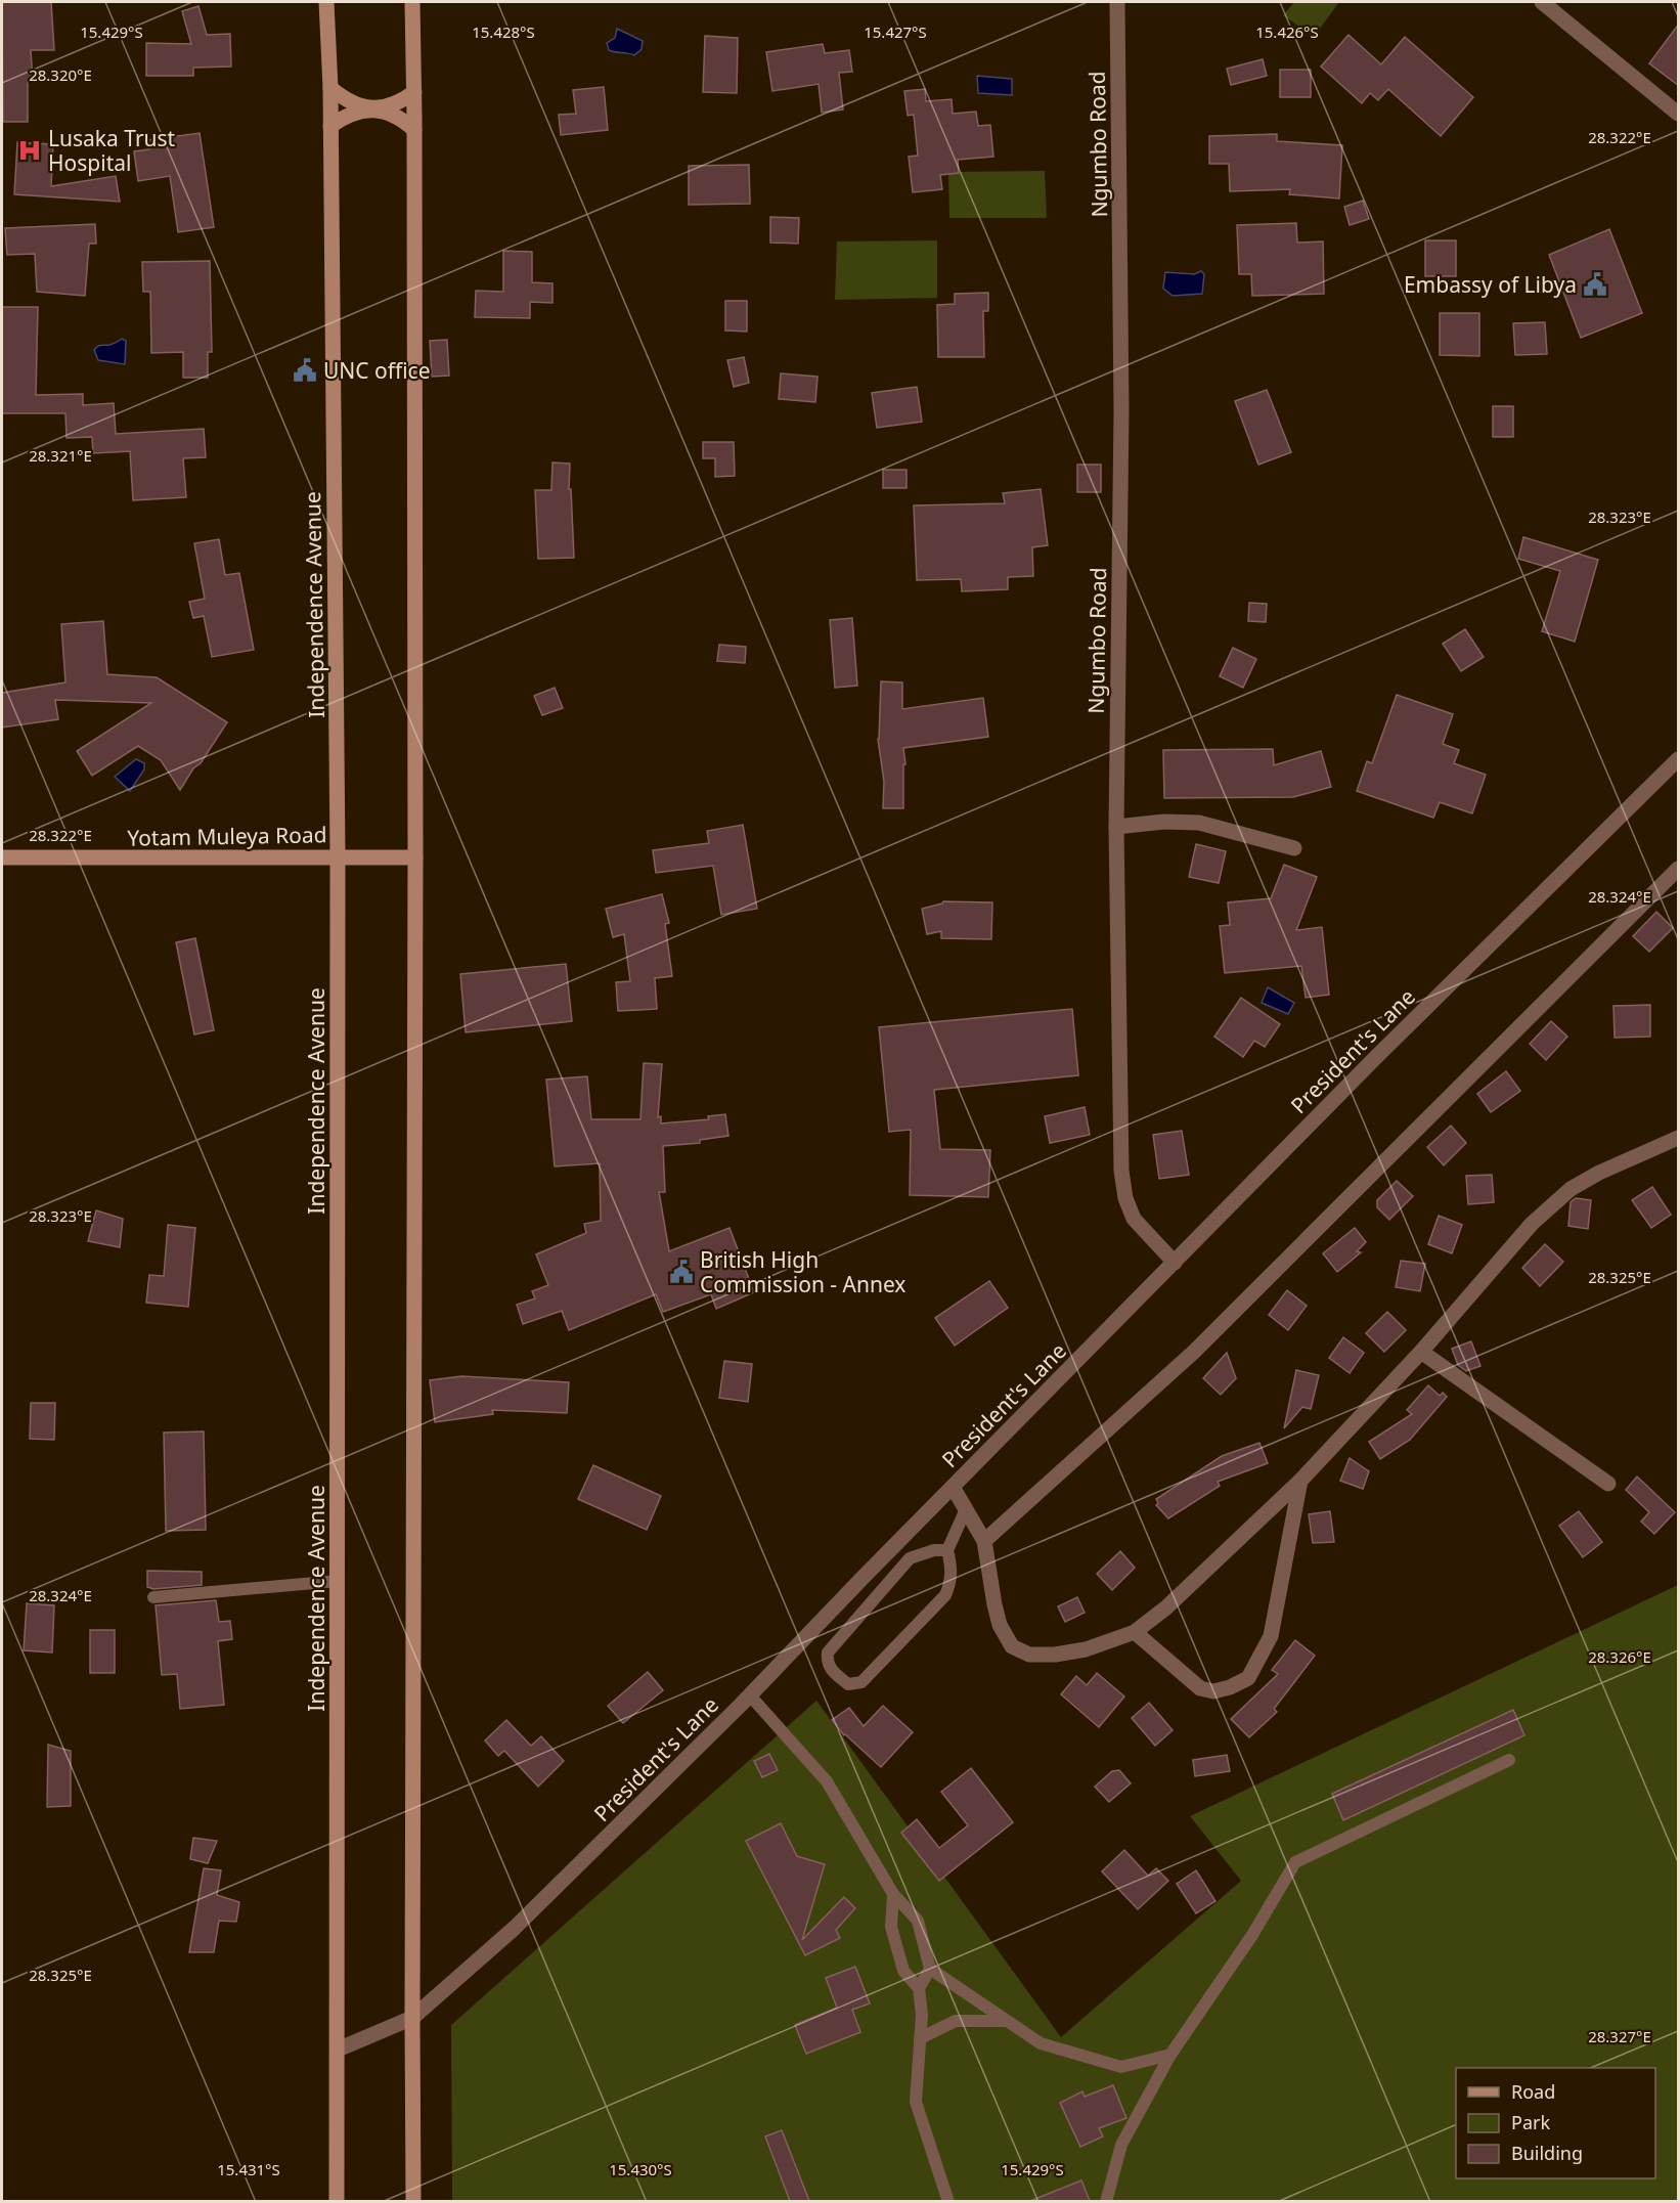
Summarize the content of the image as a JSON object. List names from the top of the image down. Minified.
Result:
{"streets":{"main road":["Independence Avenue","Yotam Muleya Road"],"street":["Ngumbo Road","President's Lane"]},"crossings":[["Ngumbo Road","President's Lane"],["Independence Avenue","Yotam Muleya Road"],["Independence Avenue","President's Lane"]],"places":{"hospital":["Lusaka Trust Hospital"],"public building":["Embassy of Libya","UNC office","British High Commission - Annex"]},"legend":["Road","Park","Building"],"coordinates":["15.429°S","15.428°S","15.427°S","15.426°S","28.320°E","28.322°E","28.321°E","28.323°E","28.324°E","28.325°E","28.326°E","28.327°E","15.431°S","15.430°S"]}
